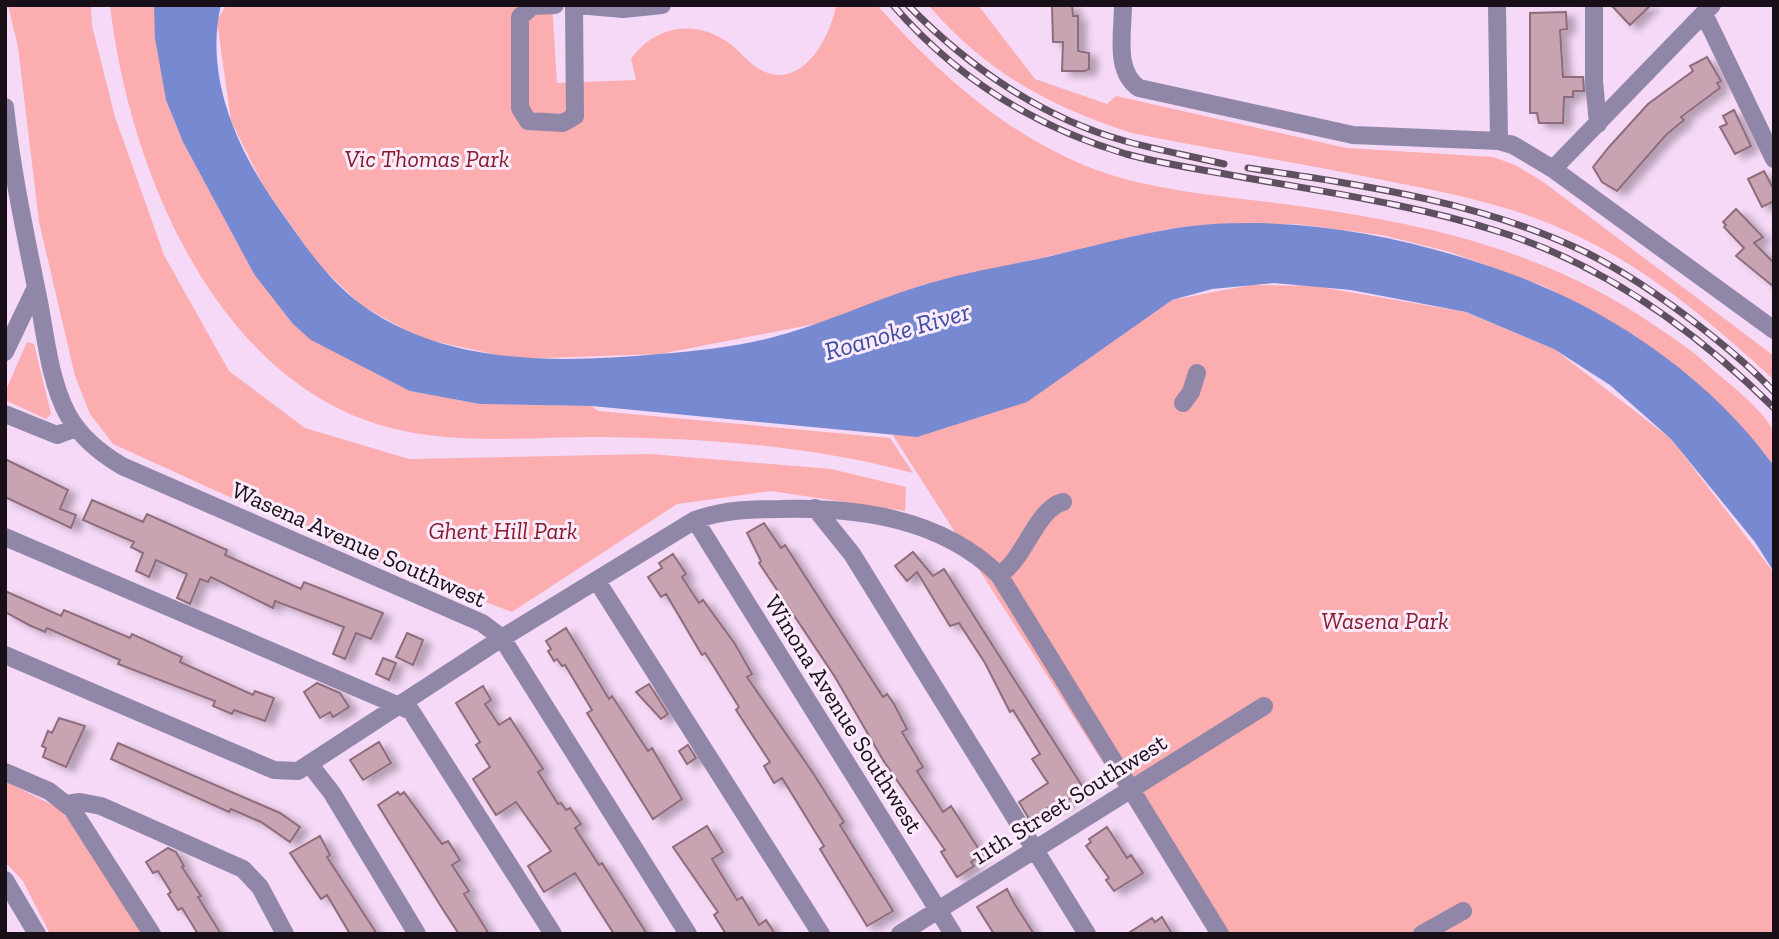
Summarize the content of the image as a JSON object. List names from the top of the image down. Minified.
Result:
{"streets":{"street":["Wasena Avenue Southwest","Winona Avenue Southwest","11th Street Southwest"]},"crossings":[["Winona Avenue Southwest","11th Street Southwest"]],"water":["Roanoke River"],"parks":["Vic Thomas Park","Ghent Hill Park","Wasena Park"]}
